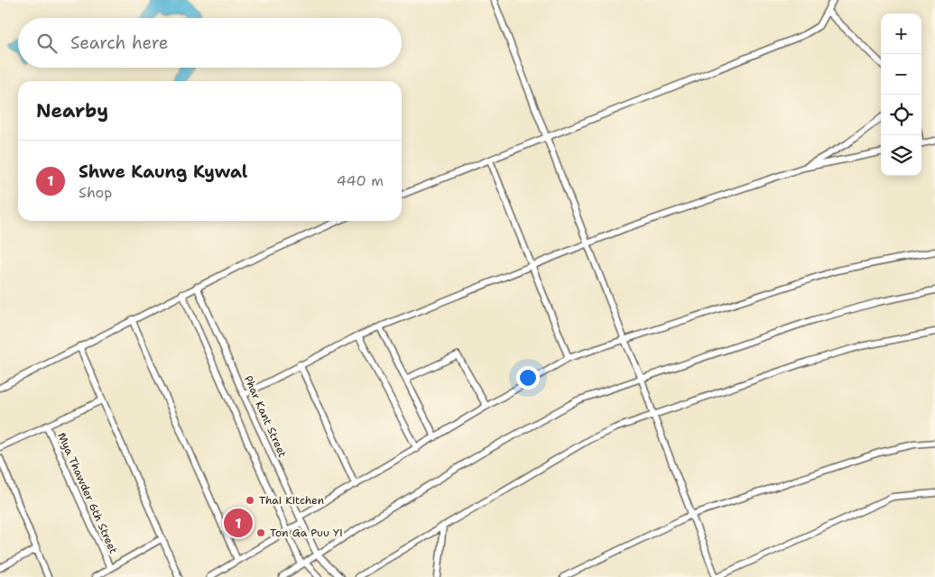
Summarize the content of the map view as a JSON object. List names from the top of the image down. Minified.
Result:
{"streets":{"street":["Phar Kant Street","Mya Thawder 6th Street"]},"places":["Thai Kitchen","Ton Ga Puu Yi"],"page":{"map_buttons":["+","−"],"search":"Search here","heading":"Nearby","list":[{"mark":"1","name":"Shwe Kaung Kywal","note":"Shop","value":"440 m"}],"pins":"1"}}
